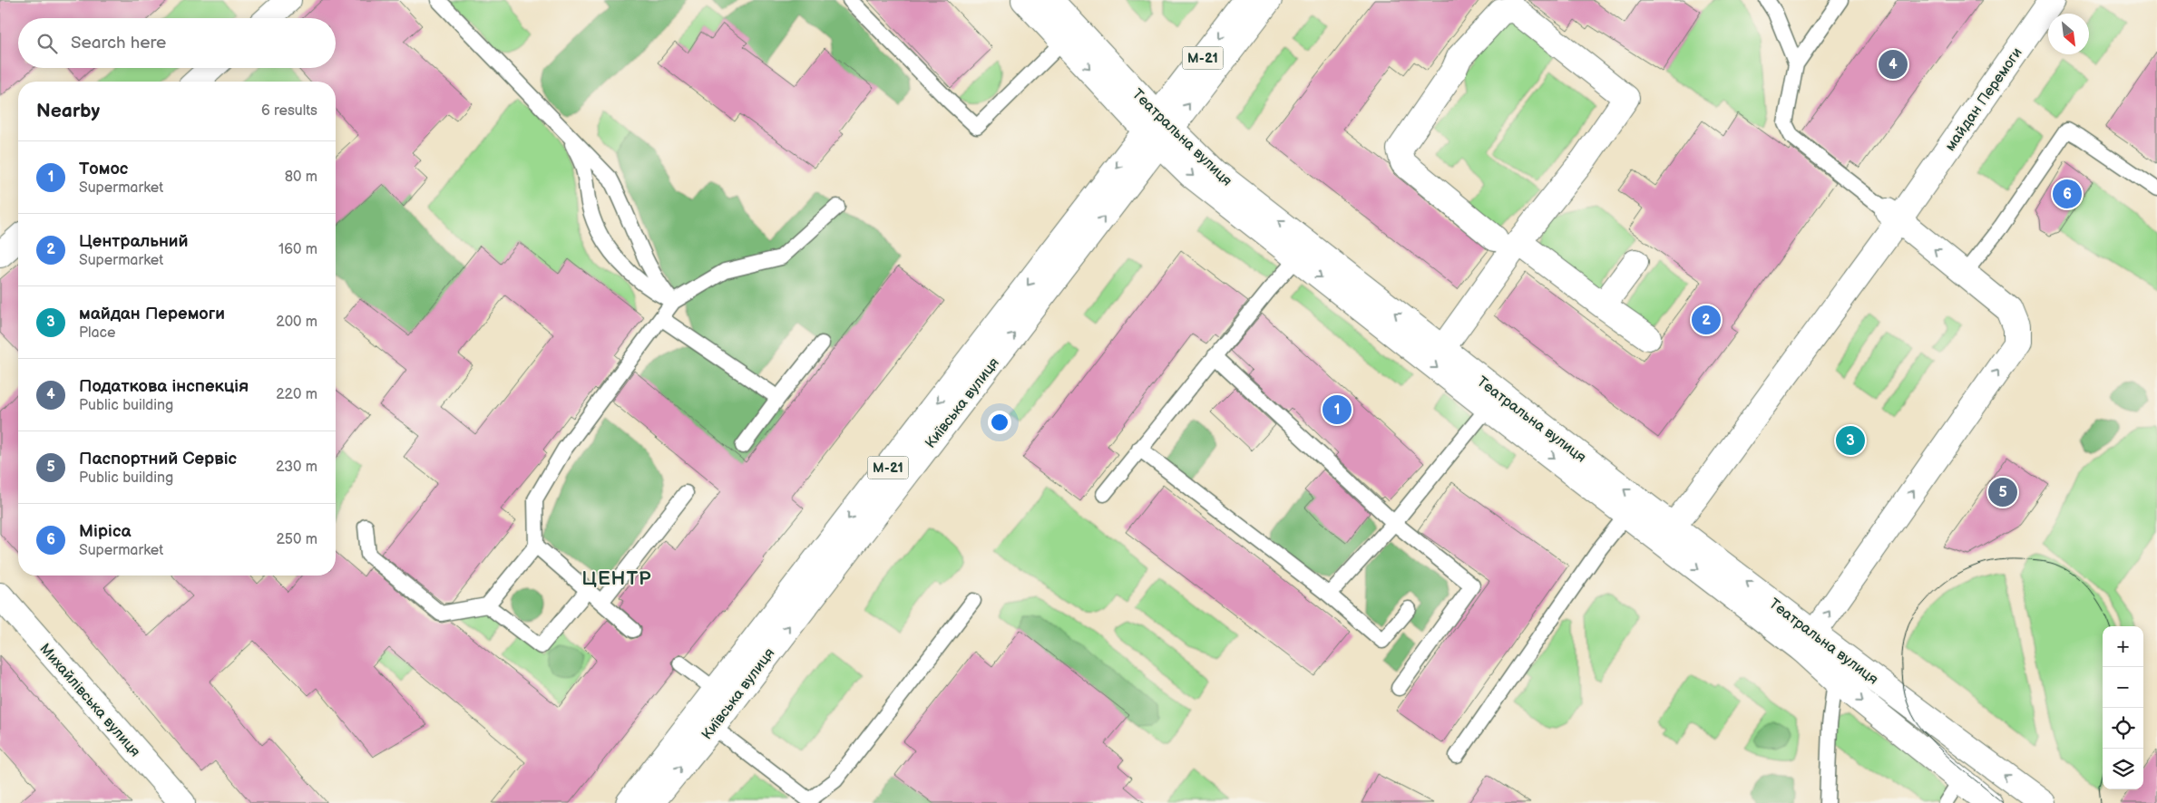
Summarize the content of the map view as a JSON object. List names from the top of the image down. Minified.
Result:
{"streets":{"main road":["М-21","майдан Перемоги","Театральна вулиця","Київська вулиця","Михайлівська вулиця"]},"crossings":[["майдан Перемоги","Театральна вулиця"],["Театральна вулиця","Київська вулиця"]],"districts":["ЦЕНТР"],"north":"bottom right","page":{"search":"Search here","pins":["4","6","2","1","3","5"],"heading":["Nearby","6 results"],"list":[{"mark":"1","name":"Томос","note":"Supermarket","value":"80 m"},{"mark":"2","name":"Центральний","note":"Supermarket","value":"160 m"},{"mark":"3","name":"майдан Перемоги","note":"Place","value":"200 m"},{"mark":"4","name":"Податкова інспекція","note":"Public building","value":"220 m"},{"mark":"5","name":"Паспортний Сервіс","note":"Public building","value":"230 m"},{"mark":"6","name":"Міріса","note":"Supermarket","value":"250 m"}],"map_buttons":["+","−"]}}
